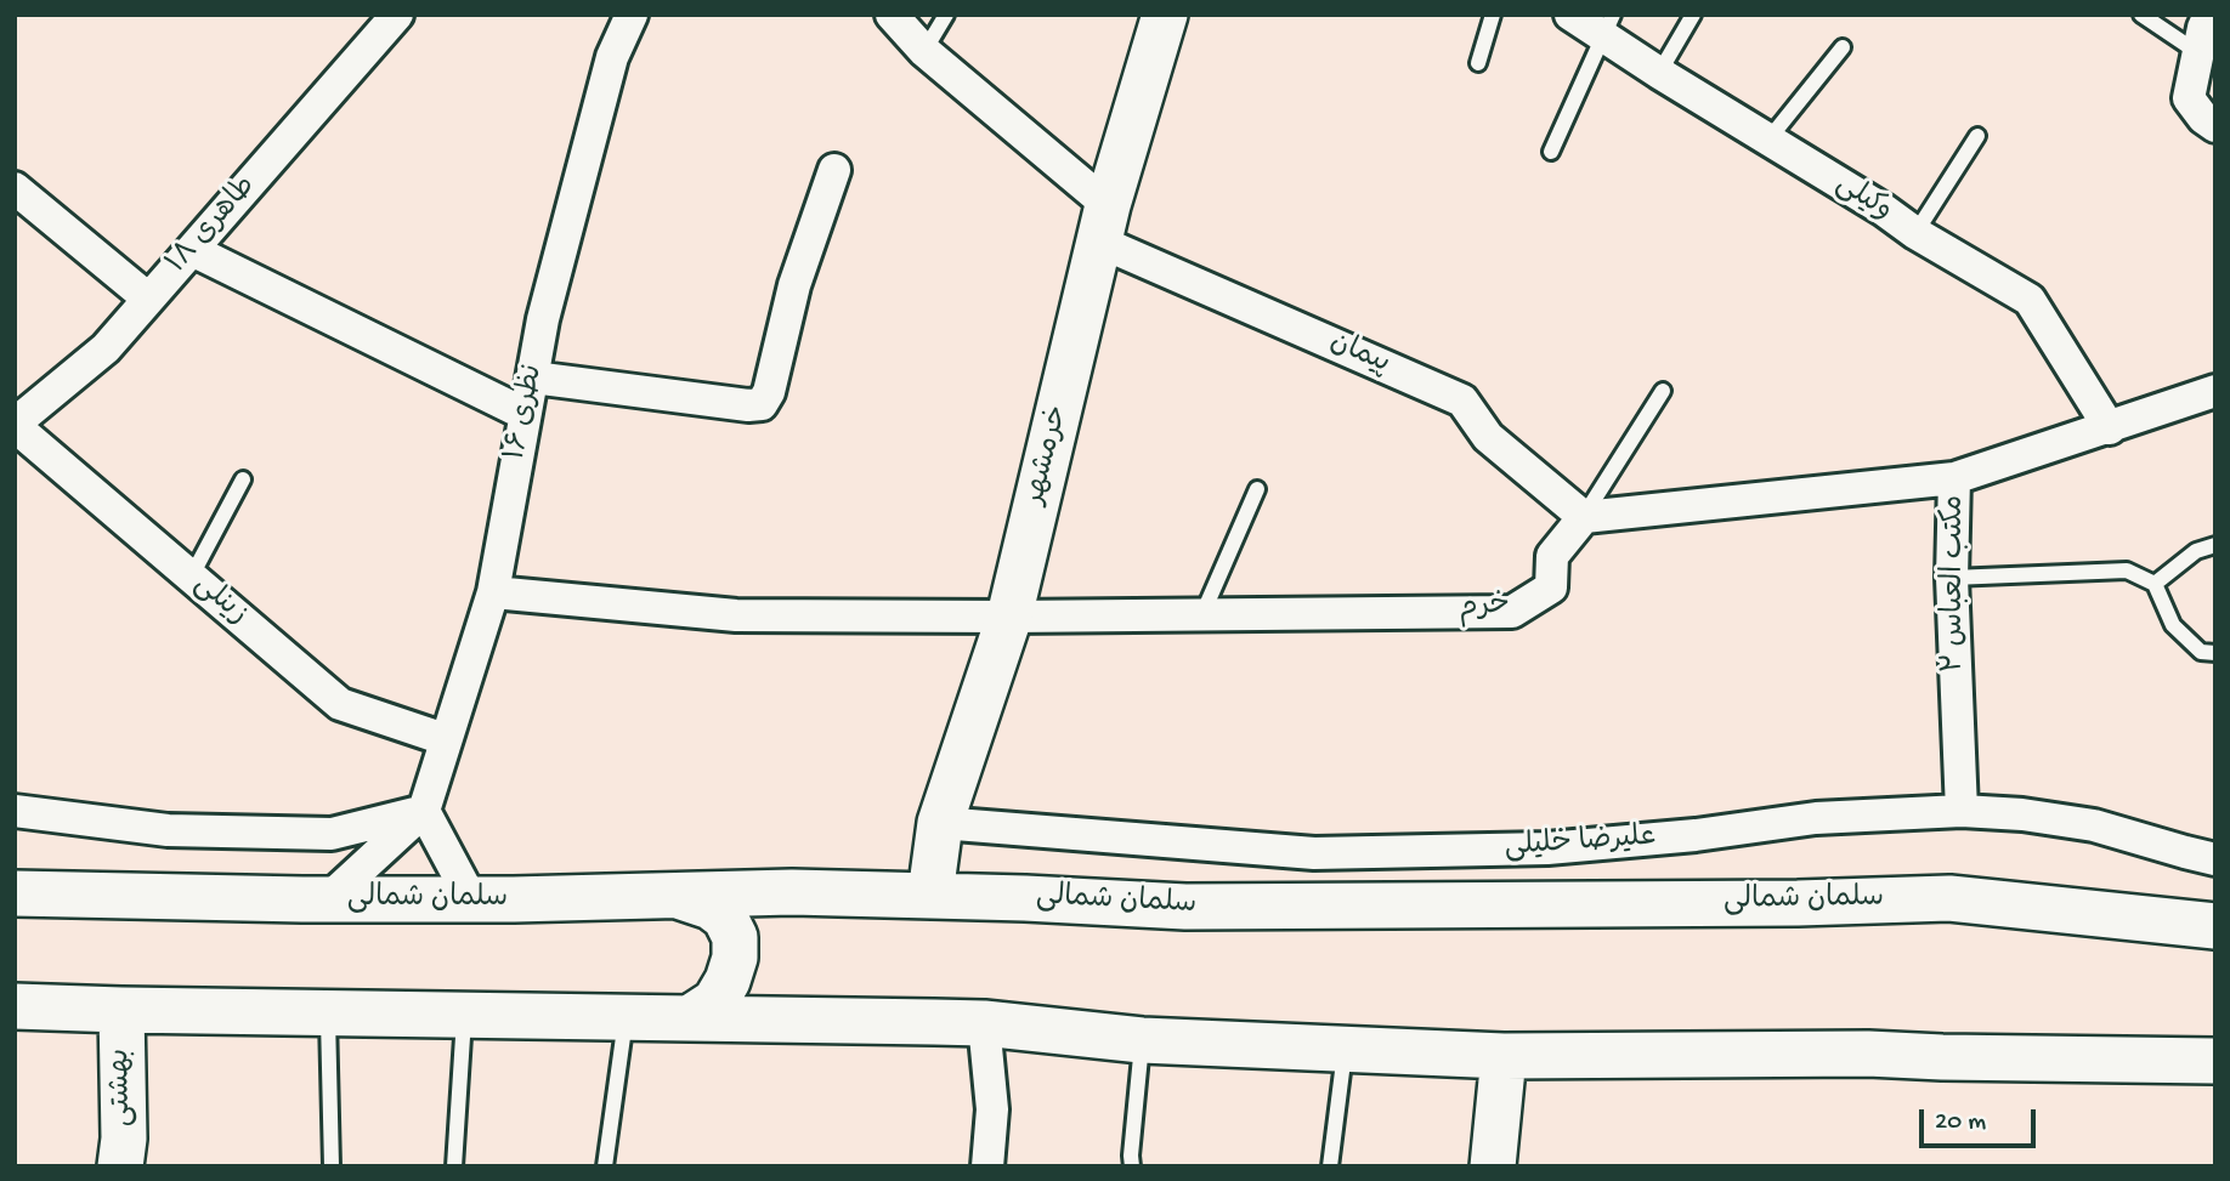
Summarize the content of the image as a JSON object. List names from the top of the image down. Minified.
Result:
{"streets":{"main road":["خرمشهر","سلمان شمالی","بهشتی"],"street":["وکیلی","طاهری ۱۸","پیمان","نظری ۱۶","مکتب العباس ۲","زینلی","خرم","علیرضا خلیلی"]},"crossings":[["وکیلی","مکتب العباس ۲"],["طاهری ۱۸","زینلی"],["پیمان","خرمشهر"],["پیمان","خرم"],["نظری ۱۶","زینلی"],["نظری ۱۶","خرم"],["خرمشهر","خرم"],["خرمشهر","علیرضا خلیلی"],["خرمشهر","سلمان شمالی"],["مکتب العباس ۲","علیرضا خلیلی"]],"scale_bar":"20 m"}
